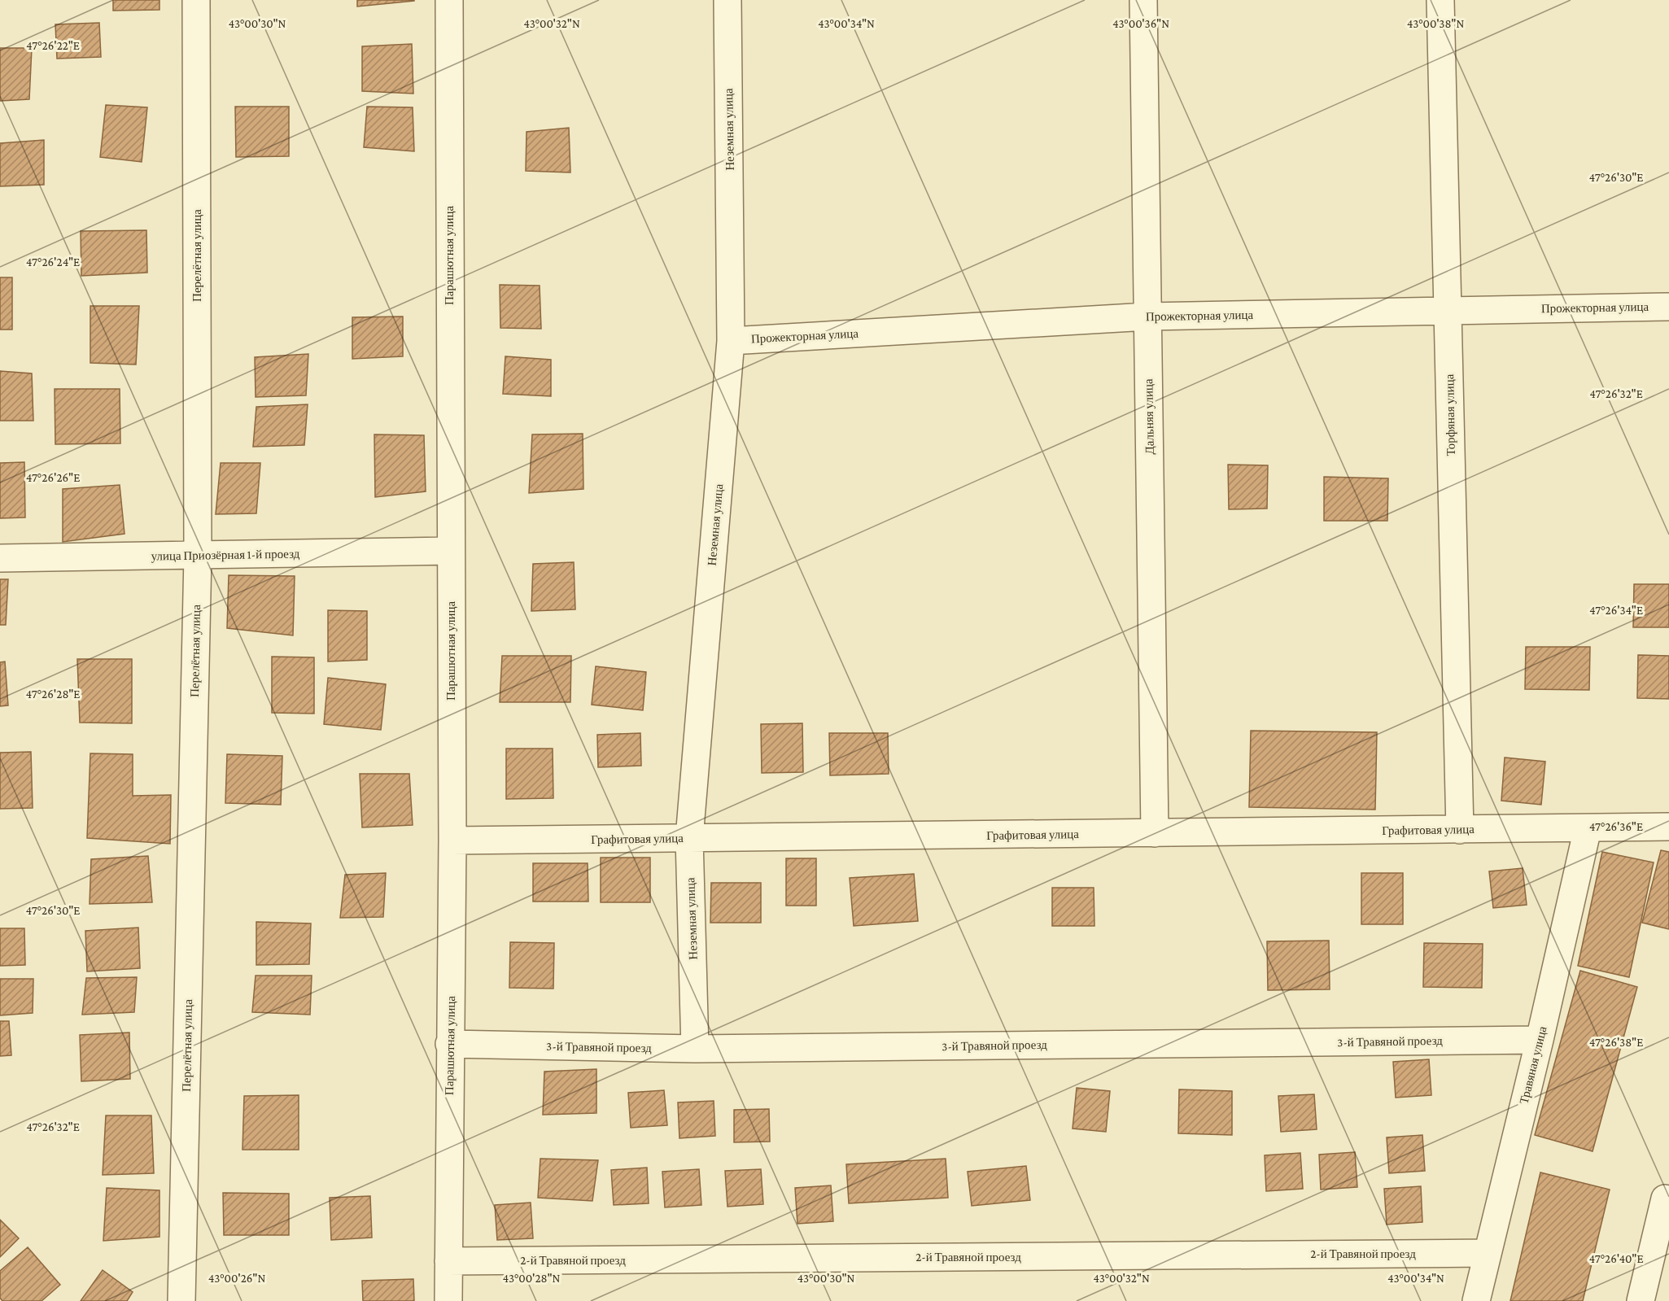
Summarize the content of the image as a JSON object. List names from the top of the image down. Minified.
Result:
{"streets":{"street":["Неземная улица","Перелётная улица","Парашютная улица","Прожекторная улица","Торфяная улица","Дальняя улица","улица Приозёрная 1-й проезд","Графитовая улица","3-й Травяной проезд","Травяная улица","2-й Травяной проезд"]},"crossings":[["Неземная улица","Прожекторная улица"],["Неземная улица","Графитовая улица"],["Неземная улица","3-й Травяной проезд"],["Перелётная улица","улица Приозёрная 1-й проезд"],["Парашютная улица","улица Приозёрная 1-й проезд"],["Парашютная улица","Графитовая улица"],["Парашютная улица","3-й Травяной проезд"],["Парашютная улица","2-й Травяной проезд"],["Прожекторная улица","Торфяная улица"],["Прожекторная улица","Дальняя улица"],["Торфяная улица","Графитовая улица"],["Дальняя улица","Графитовая улица"],["Графитовая улица","Травяная улица"],["3-й Травяной проезд","Травяная улица"],["Травяная улица","2-й Травяной проезд"]],"coordinates":["43°00'30\"N","43°00'32\"N","43°00'34\"N","43°00'38\"N","43°00'36\"N","47°26'22\"E","47°26'30\"E","47°26'24\"E","47°26'32\"E","47°26'26\"E","47°26'34\"E","47°26'28\"E","47°26'36\"E","47°26'38\"E","47°26'40\"E","43°00'26\"N","43°00'28\"N"]}
